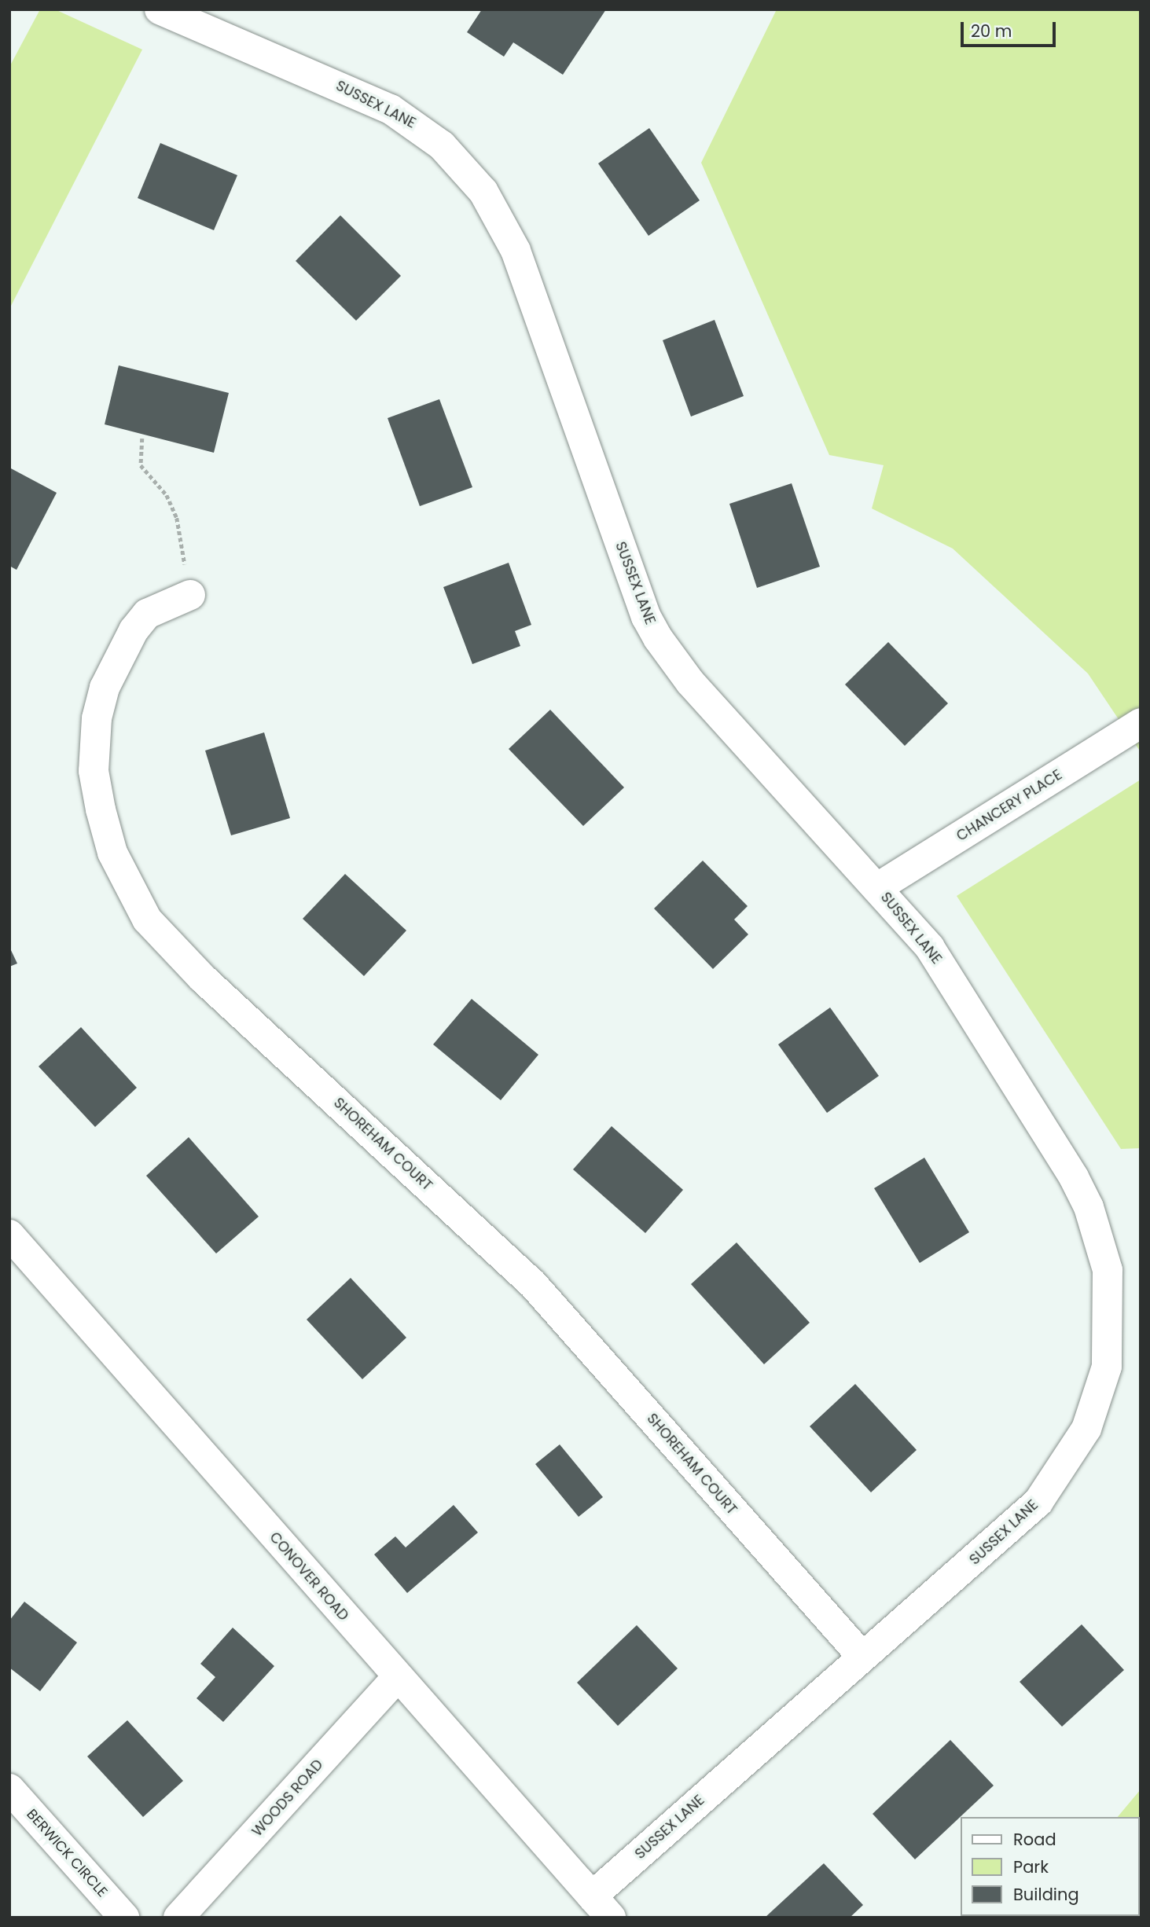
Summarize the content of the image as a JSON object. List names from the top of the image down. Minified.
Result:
{"streets":{"street":["SUSSEX LANE","CHANCERY PLACE","SHOREHAM COURT","CONOVER ROAD","WOODS ROAD","BERWICK CIRCLE"]},"crossings":[["SUSSEX LANE","CHANCERY PLACE"],["SUSSEX LANE","SHOREHAM COURT"],["SUSSEX LANE","CONOVER ROAD"],["CONOVER ROAD","WOODS ROAD"]],"legend":["Road","Park","Building"],"scale_bar":"20 m"}
